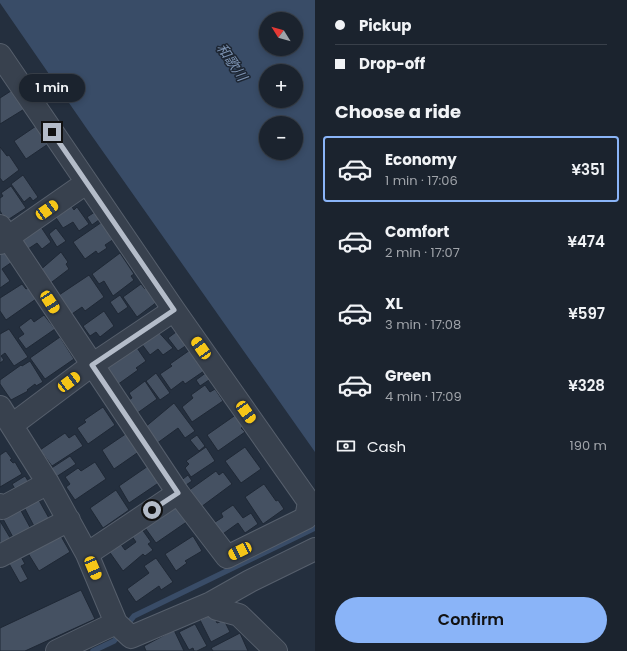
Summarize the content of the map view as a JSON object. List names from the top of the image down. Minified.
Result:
{"water":["和歌川"],"north":"top left","page":{"banner":["Pickup","Drop-off"],"map_buttons":["+","−"],"bubble":"1 min","heading":"Choose a ride","list":[{"name":"Economy","note":"1 min · 17:06","value":"¥351"},{"name":"Comfort","note":"2 min · 17:07","value":"¥474"},{"name":"XL","note":"3 min · 17:08","value":"¥597"},{"name":"Green","note":"4 min · 17:09","value":"¥328"}],"pay":["Cash","190 m"],"buttons":"Confirm"}}
